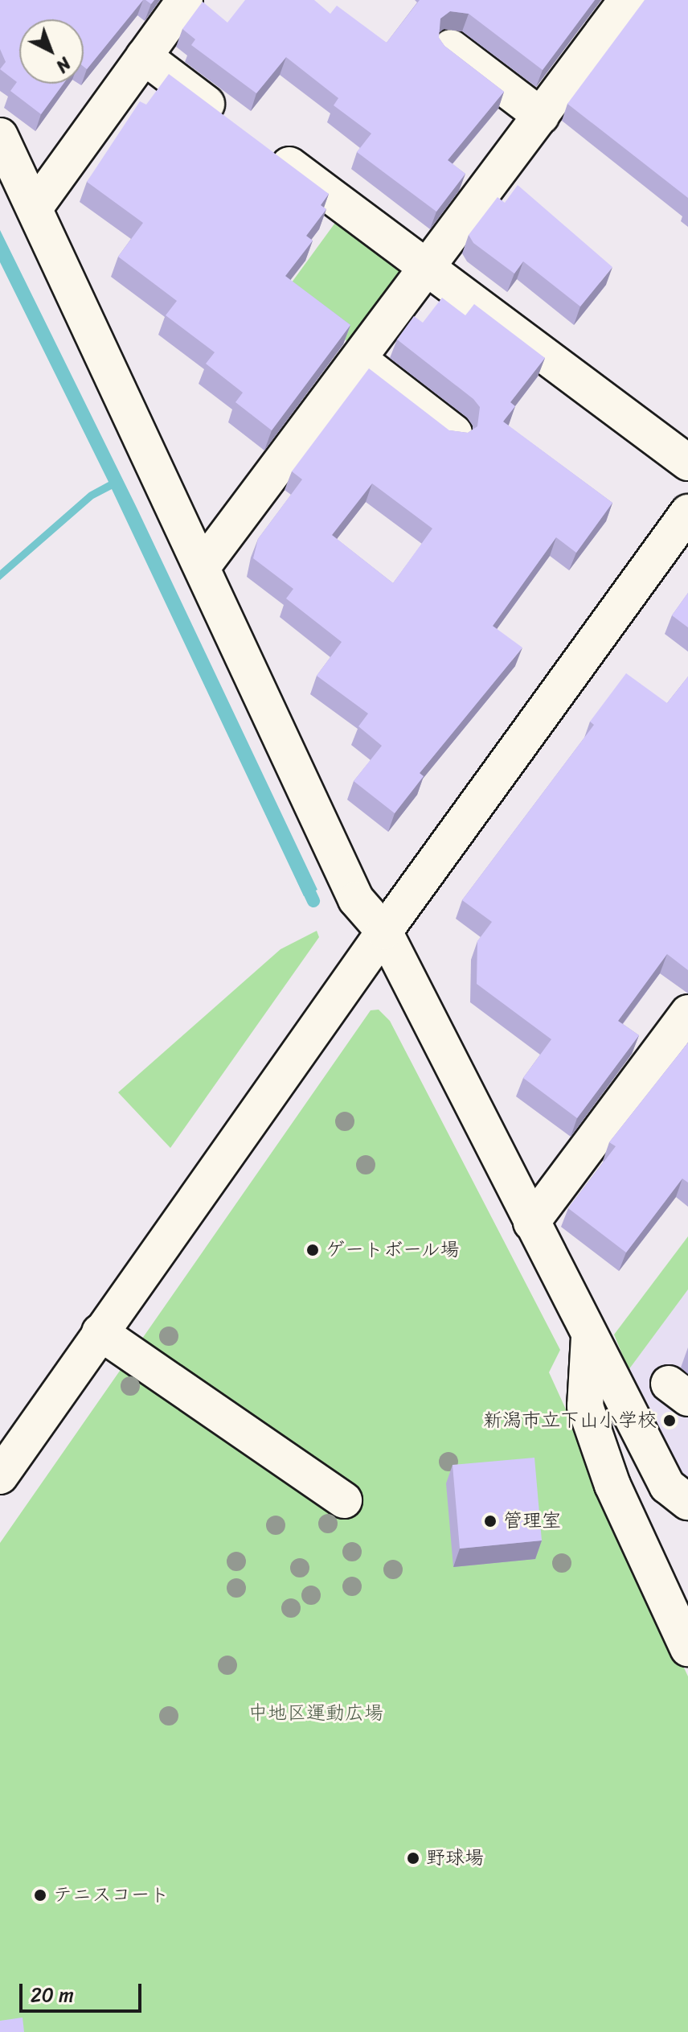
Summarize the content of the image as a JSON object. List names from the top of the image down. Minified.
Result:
{"parks":["中地区運動広場"],"places":["ゲートボール場","新潟市立下山小学校","管理室","野球場","テニスコート"],"scale_bar":"20 m","north":"bottom right"}
